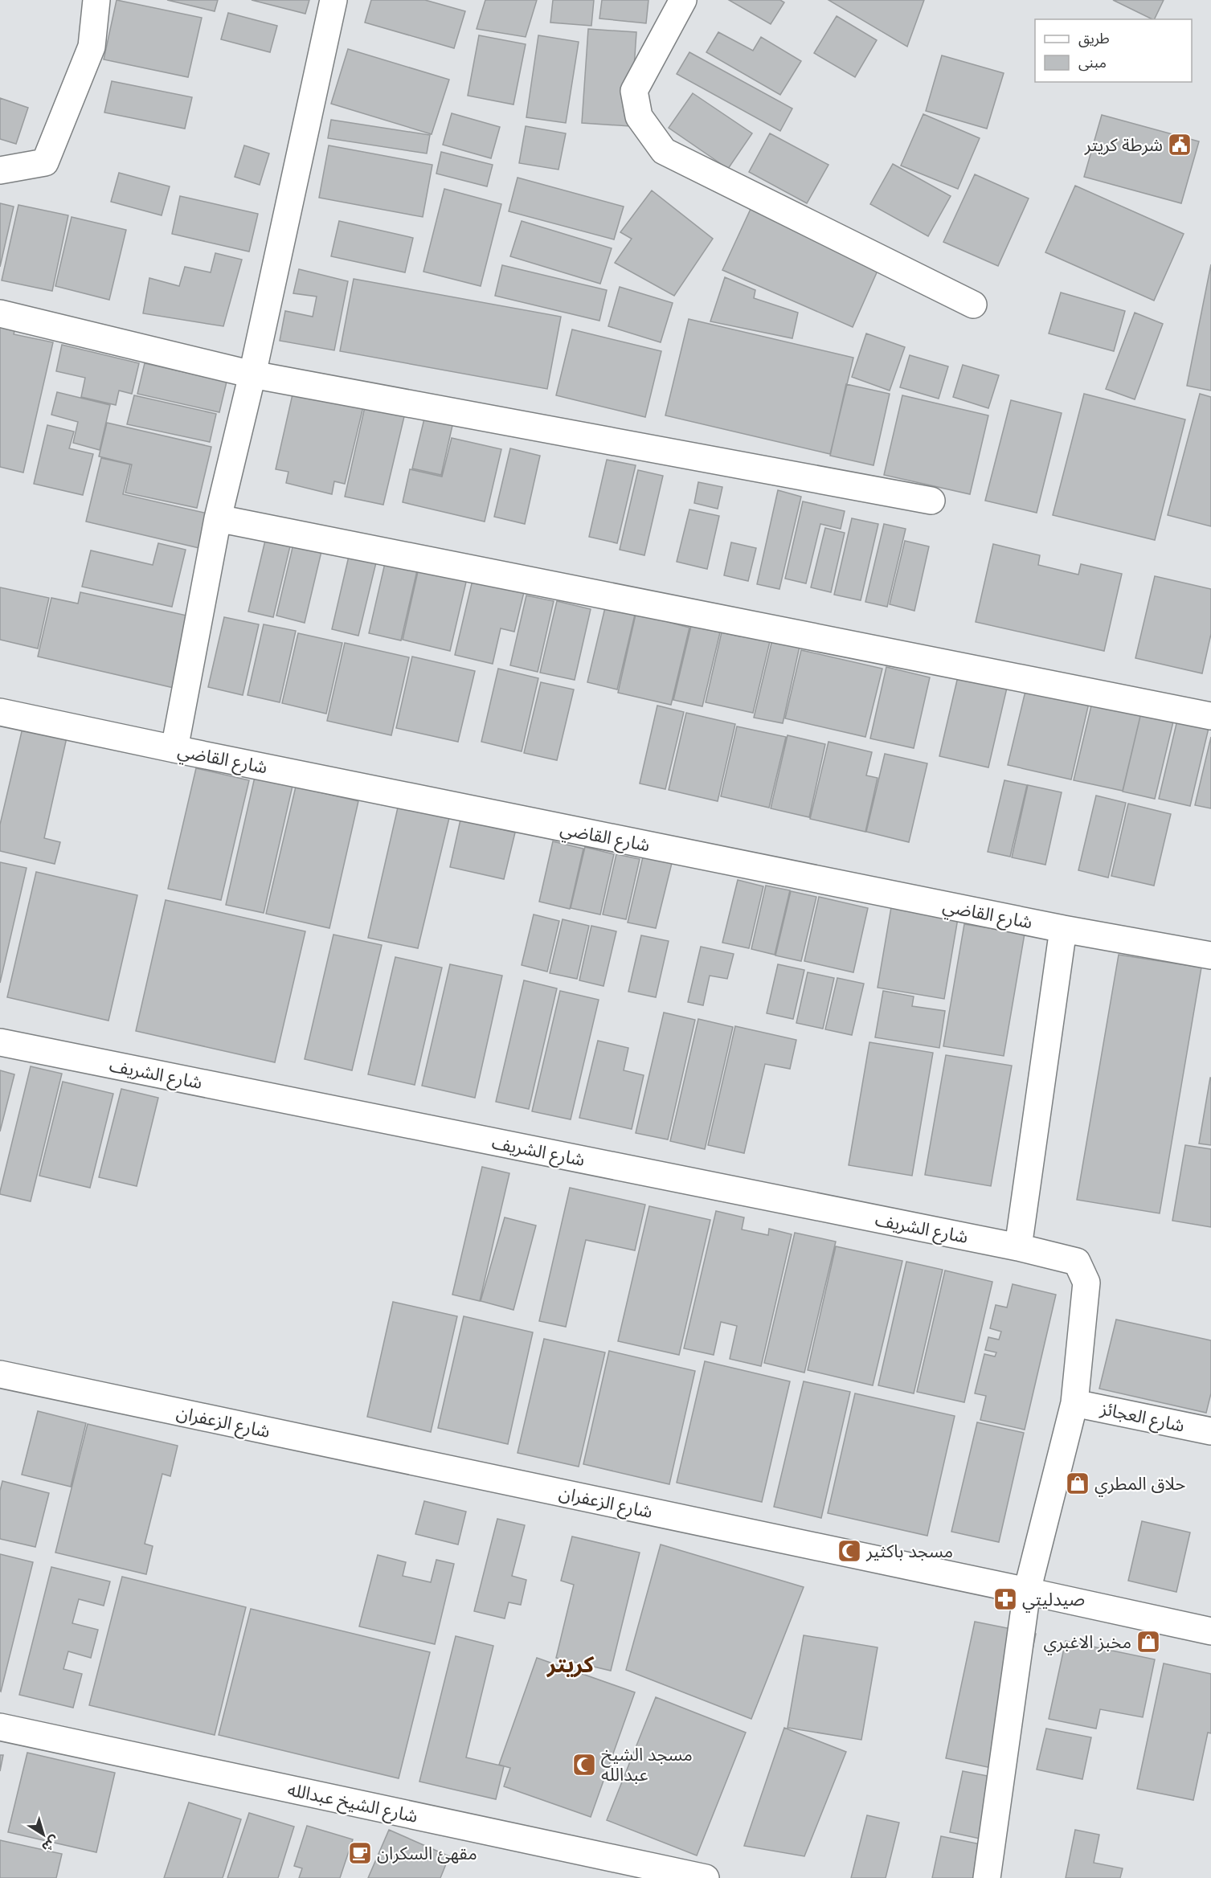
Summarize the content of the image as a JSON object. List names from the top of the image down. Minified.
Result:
{"streets":{"street":["شارع القاضي","شارع الشريف","شارع العجائز","شارع الزعفران","شارع الشيخ عبدالله"]},"crossings":[["شارع الشريف","شارع العجائز"]],"districts":["كريتر"],"places":{"public building":["شرطة كريتر"],"shop":["حلاق المطري","مخبز الاغبري"],"mosque":["مسجد باكثير","مسجد الشيخ عبدالله"],"pharmacy":["صيدليتي"],"cafe":["مقهئ السكران"]},"legend":["طريق","مبنى"],"north":"bottom right"}
